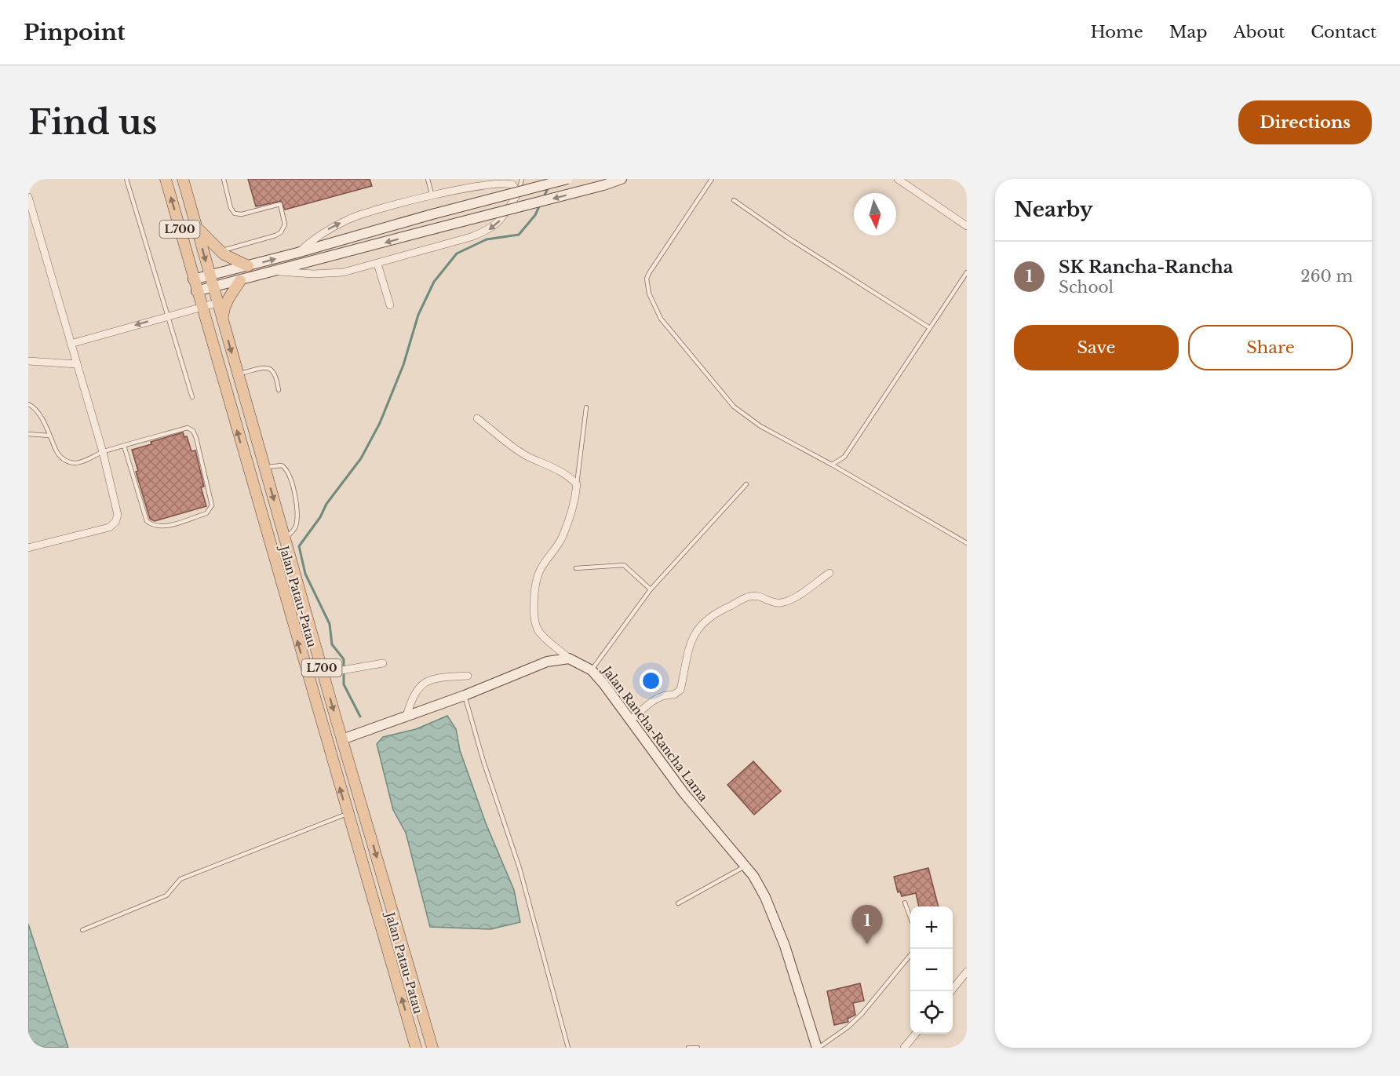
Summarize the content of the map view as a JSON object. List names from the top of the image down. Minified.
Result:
{"streets":{"main road":["L700","Jalan Patau-Patau"],"street":["Jalan Rancha-Rancha Lama"]},"north":"bottom","page":{"header":"Pinpoint","nav":["Home","Map","About","Contact"],"buttons":["Directions",["Save","Share"]],"title":"Find us","heading":"Nearby","list":[{"mark":"1","name":"SK Rancha-Rancha","note":"School","value":"260 m"}],"pins":"1","map_buttons":["+","−"]}}
